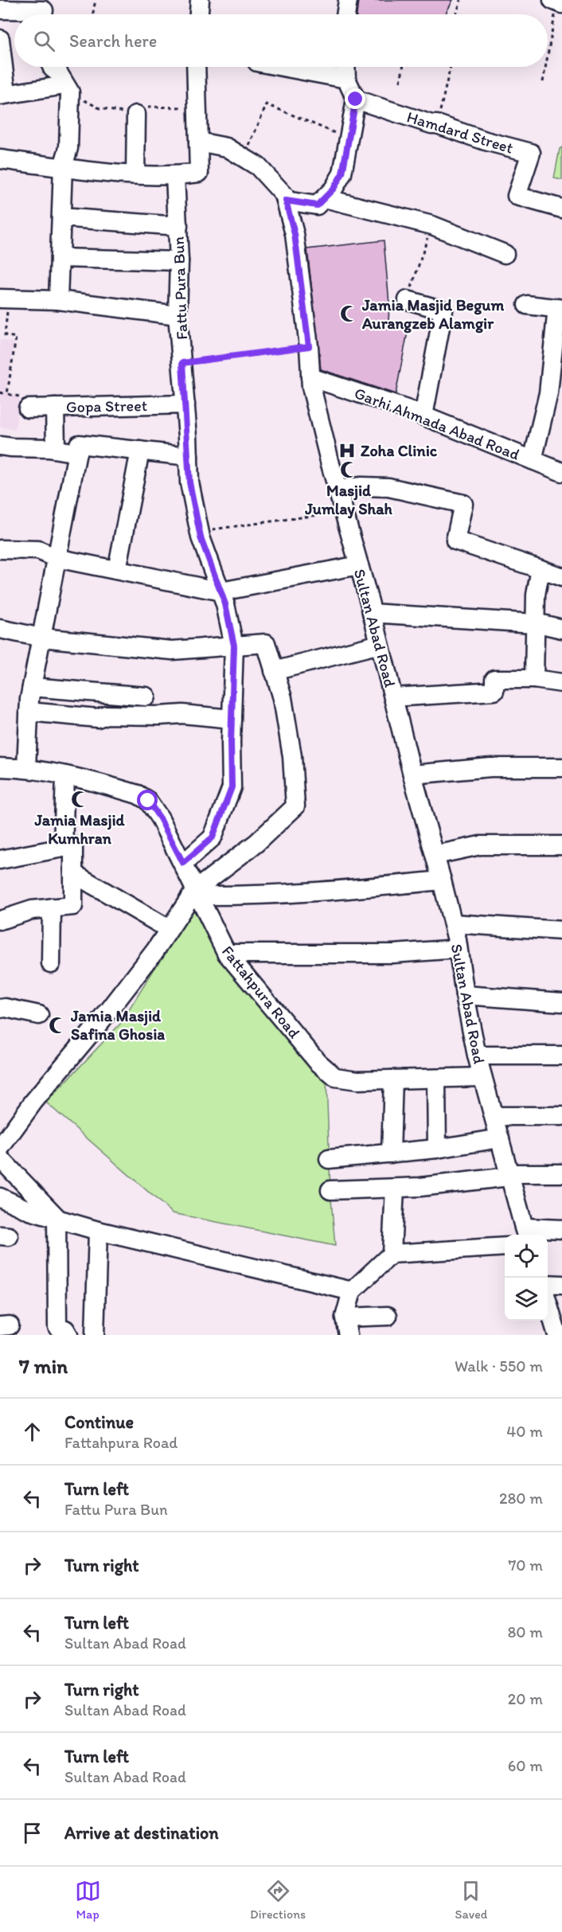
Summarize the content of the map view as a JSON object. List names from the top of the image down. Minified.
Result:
{"streets":{"street":["Hamdard Street","Fattu Pura Bun","Gopa Street","Garhi Ahmada Abad Road","Sultan Abad Road","Fattahpura Road"]},"crossings":[["Fattu Pura Bun","Gopa Street"],["Fattu Pura Bun","Fattahpura Road"],["Garhi Ahmada Abad Road","Sultan Abad Road"],["Sultan Abad Road","Fattahpura Road"]],"places":{"mosque":["Jamia Masjid Begum Aurangzeb Alamgir","Masjid Jumlay Shah","Jamia Masjid Kumhran","Jamia Masjid Safina Ghosia"],"hospital":["Zoha Clinic"]},"page":{"search":"Search here","heading":["7 min","Walk · 550 m"],"list":[["Continue","Fattahpura Road","40 m"],["Turn left","Fattu Pura Bun","280 m"],["Turn right","70 m"],["Turn left","Sultan Abad Road","80 m"],["Turn right","Sultan Abad Road","20 m"],["Turn left","Sultan Abad Road","60 m"],"Arrive at destination"],"nav":["Map","Directions","Saved"]}}
